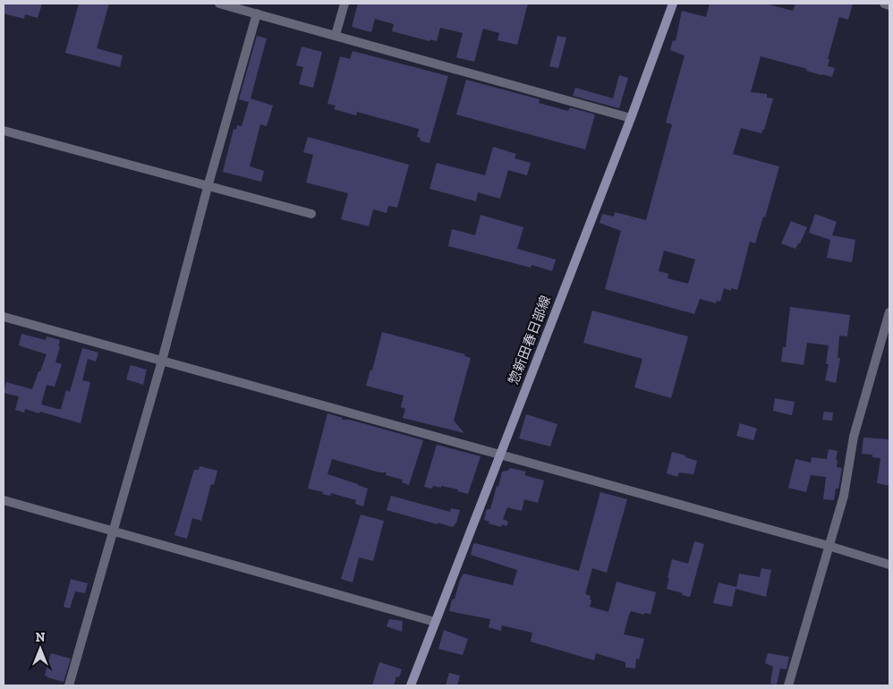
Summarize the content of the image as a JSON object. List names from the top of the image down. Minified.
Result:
{"streets":{"main road":["惣新田春日部線"]},"north":"top"}
